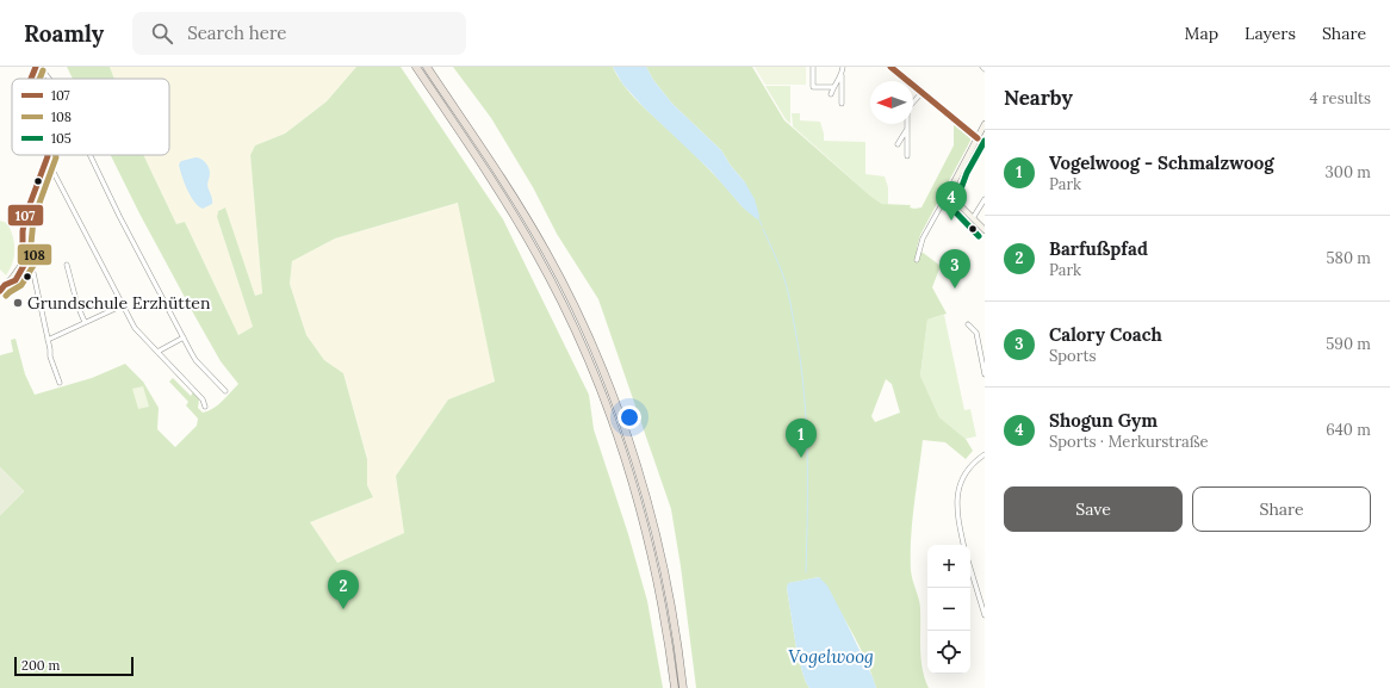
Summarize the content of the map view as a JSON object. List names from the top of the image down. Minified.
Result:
{"water":["Vogelwoog"],"places":["Grundschule Erzhütten"],"lines":["transit line 107","transit line 108","transit line 105"],"legend":["107","108","105"],"scale_bar":"200 m","north":"left","page":{"header":"Roamly","search":"Search here","nav":["Map","Layers","Share"],"heading":["Nearby","4 results"],"list":[{"mark":"1","name":"Vogelwoog - Schmalzwoog","note":"Park","value":"300 m"},{"mark":"2","name":"Barfußpfad","note":"Park","value":"580 m"},{"mark":"3","name":"Calory Coach","note":"Sports","value":"590 m"},{"mark":"4","name":"Shogun Gym","note":"Sports · Merkurstraße","value":"640 m"}],"pins":["4","3","1","2"],"buttons":["Save","Share"],"map_buttons":["+","−"],"scale":"200 m"}}
